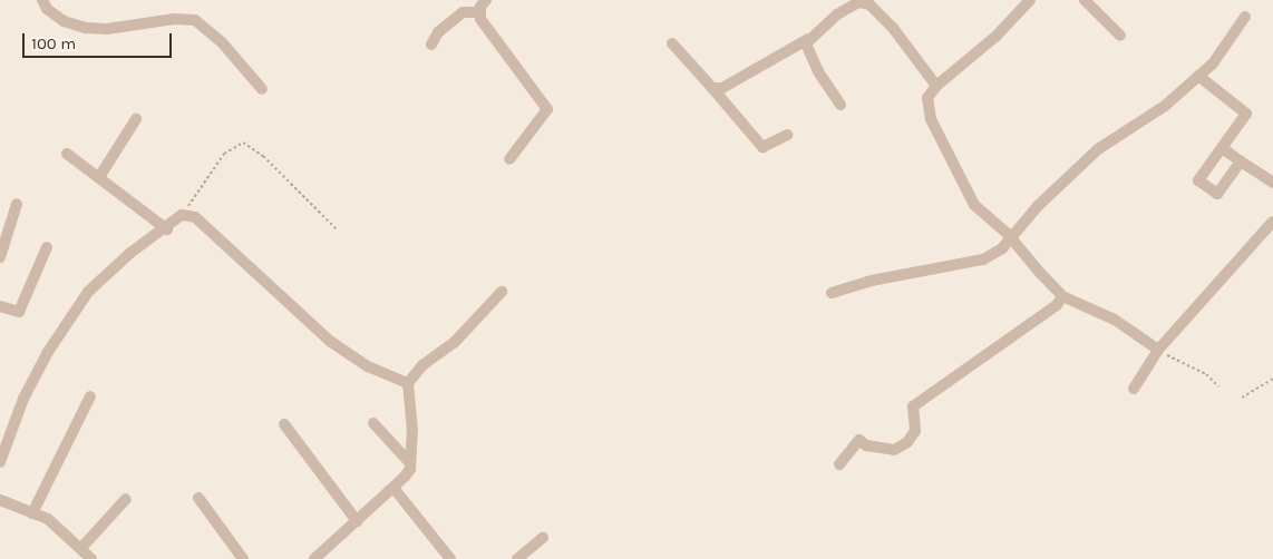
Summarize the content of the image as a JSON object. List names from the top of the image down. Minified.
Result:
{"scale_bar":"100 m"}
